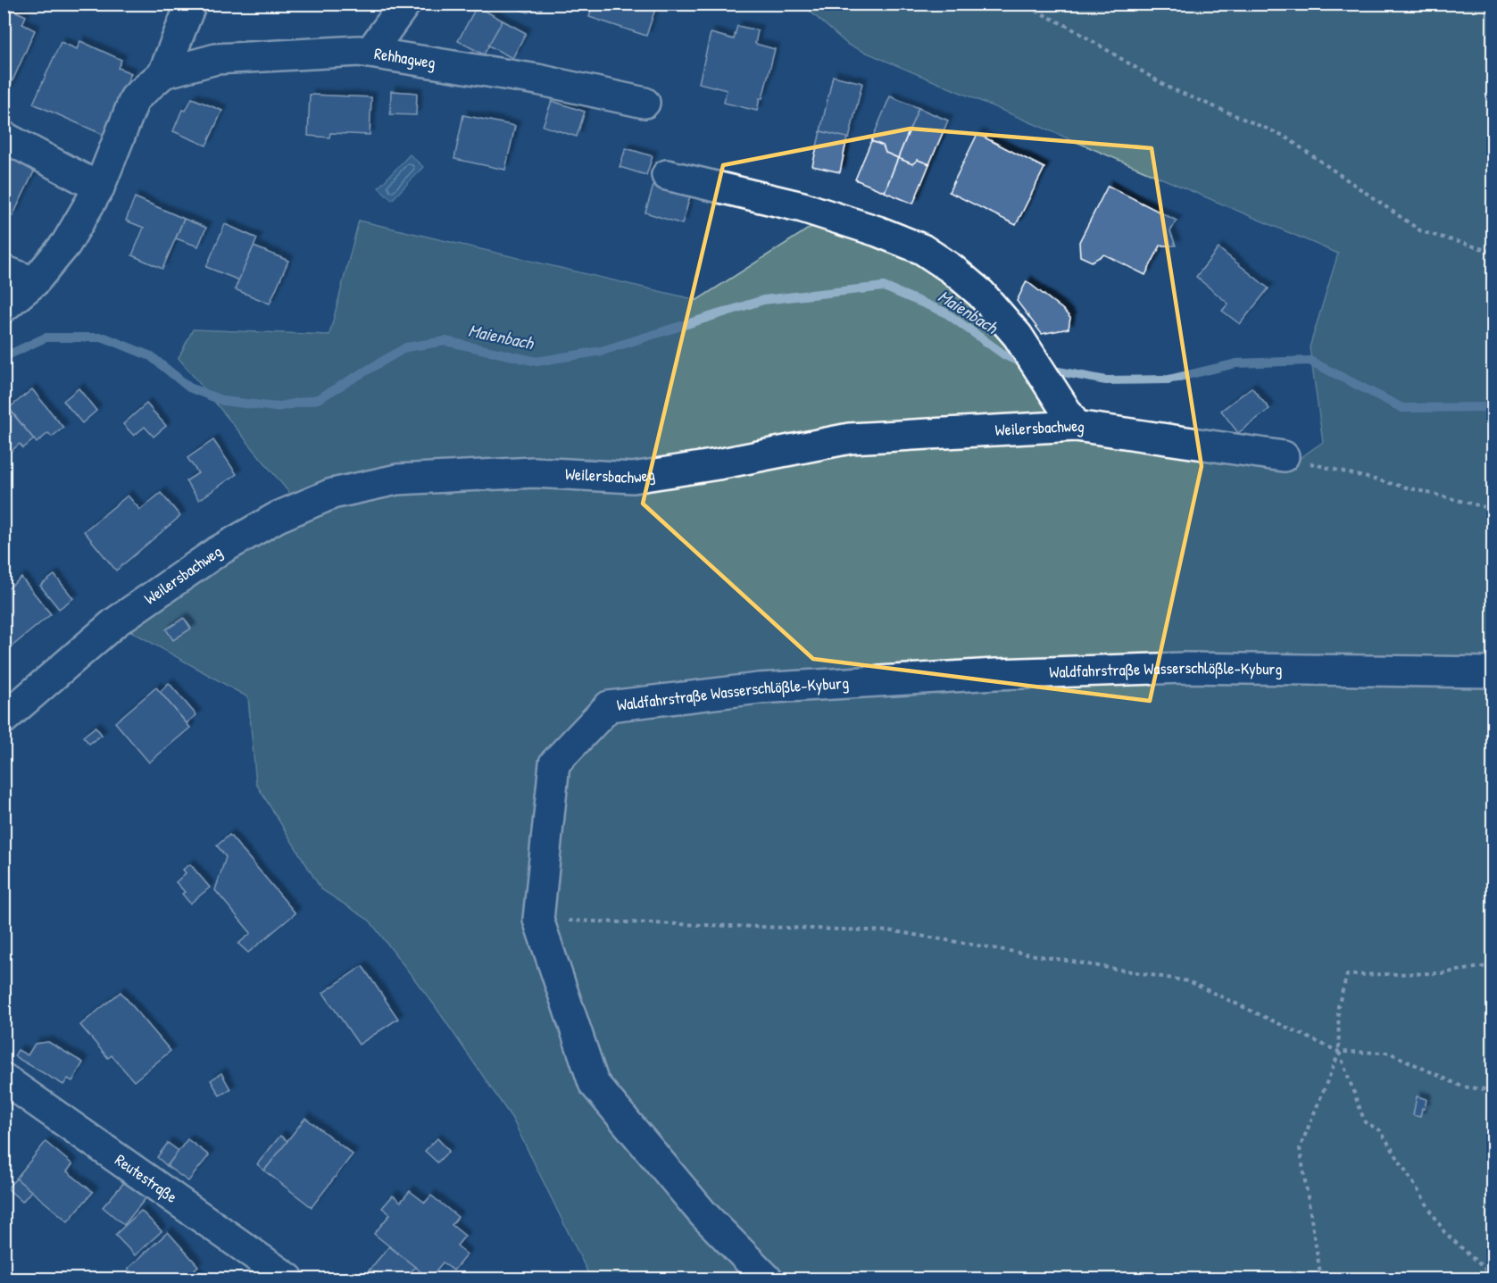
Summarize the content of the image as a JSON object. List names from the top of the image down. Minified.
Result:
{"streets":{"street":["Rehhagweg","Weilersbachweg","Waldfahrstraße Wasserschlößle-Kyburg","Reutestraße"]},"water":["Maienbach"]}
